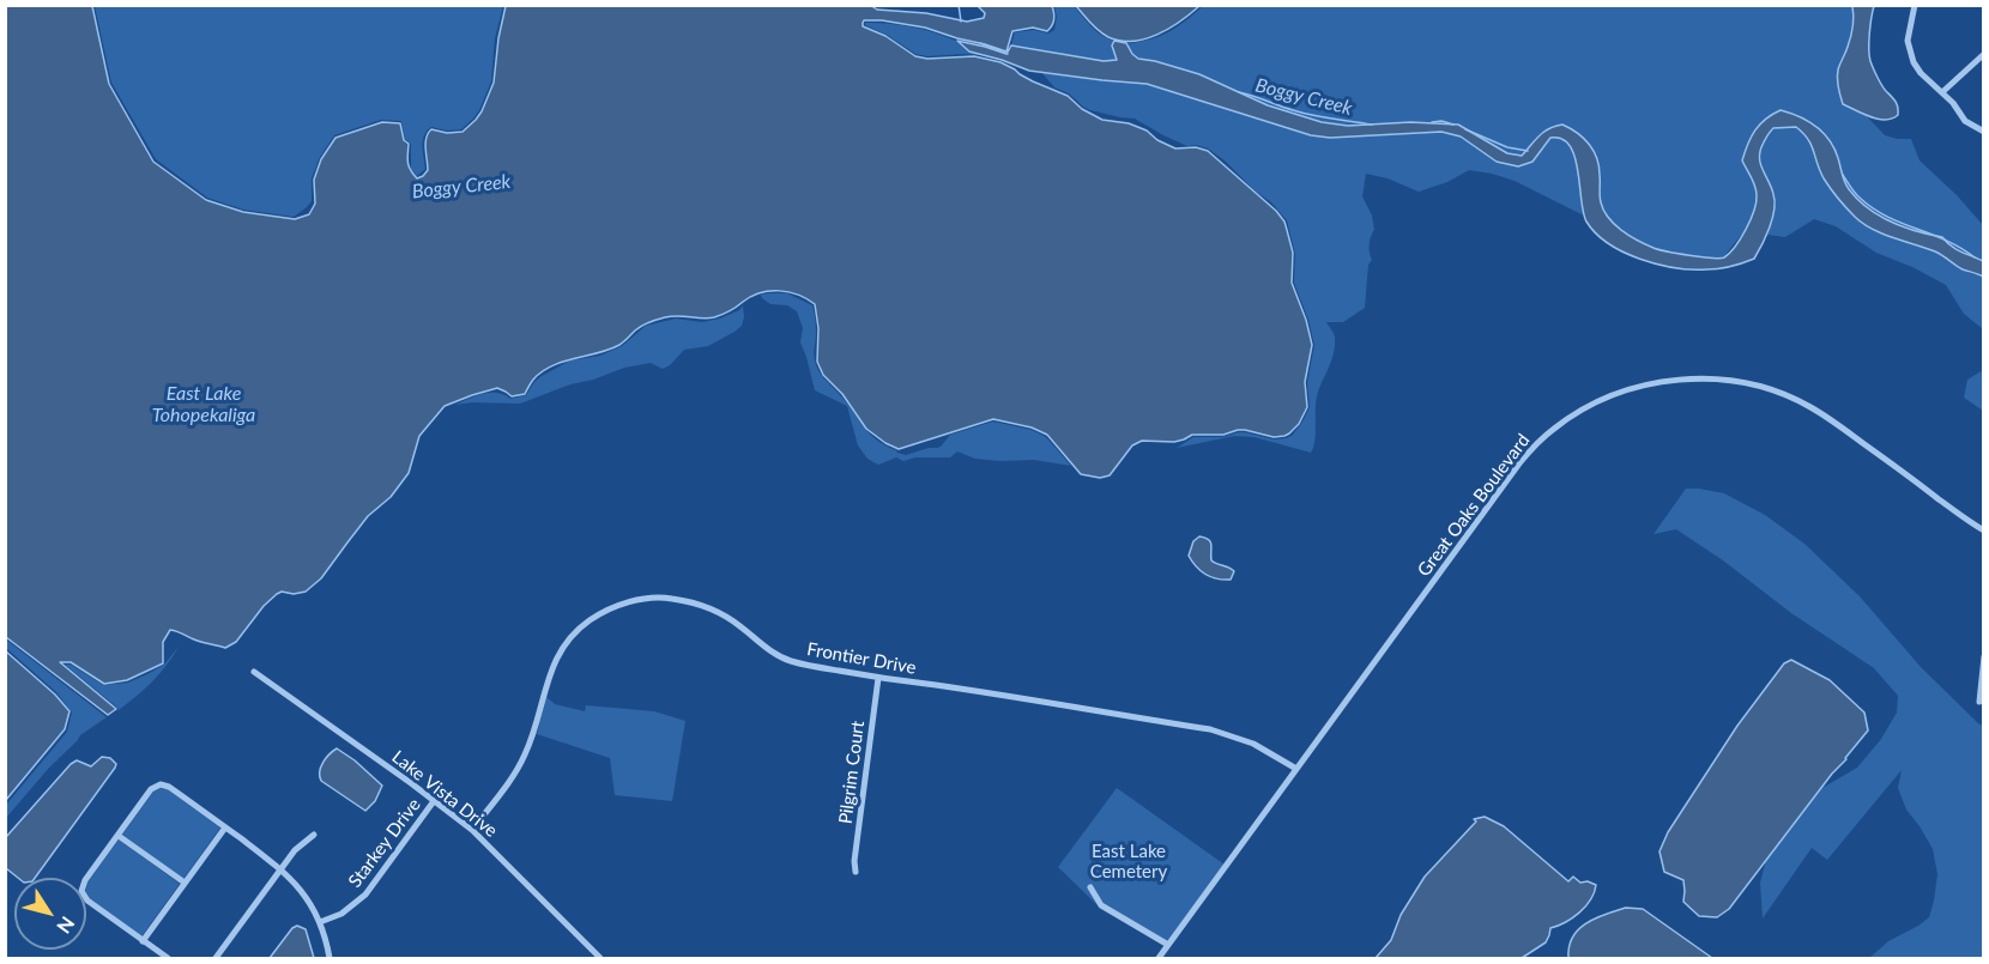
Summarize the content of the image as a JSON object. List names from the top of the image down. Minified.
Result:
{"streets":{"street":["Great Oaks Boulevard","Frontier Drive","Pilgrim Court","Lake Vista Drive","Starkey Drive"]},"crossings":[["Great Oaks Boulevard","Frontier Drive"],["Frontier Drive","Pilgrim Court"],["Frontier Drive","Lake Vista Drive"],["Lake Vista Drive","Starkey Drive"]],"water":["Boggy Creek","East Lake Tohopekaliga"],"parks":["East Lake Cemetery"],"north":"bottom right"}
